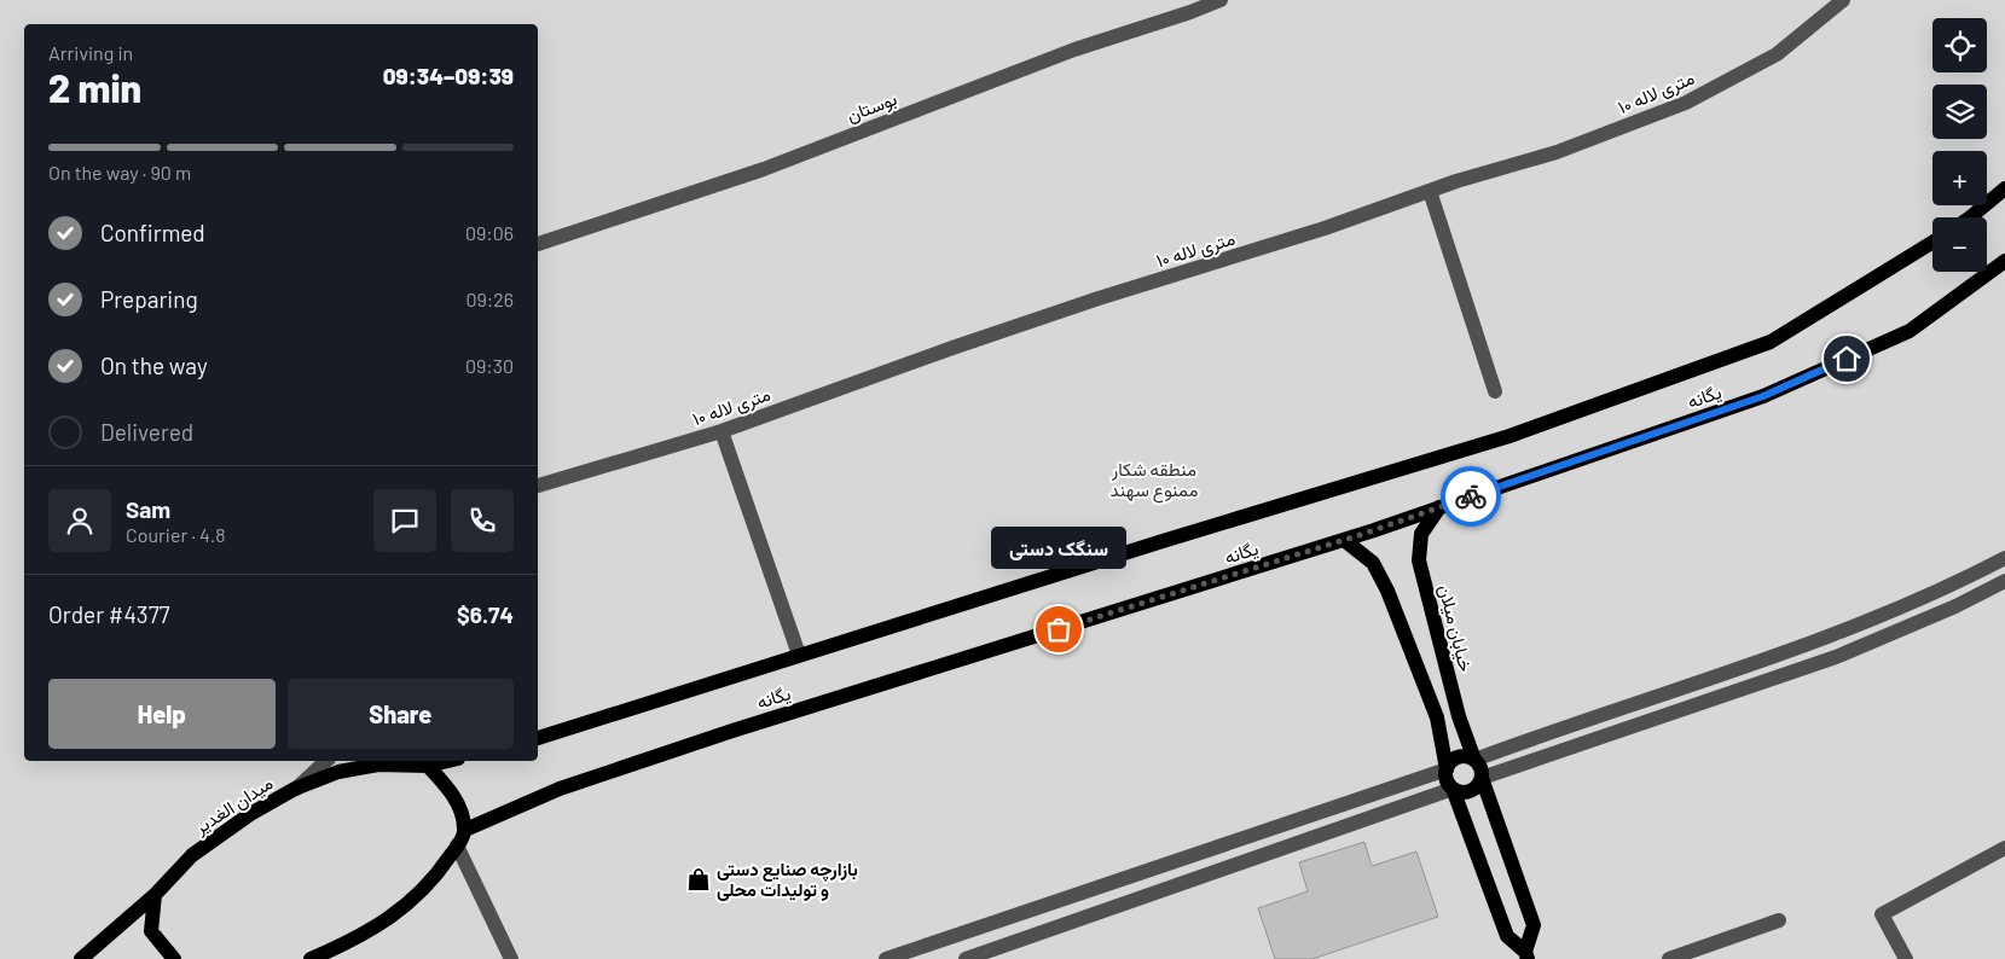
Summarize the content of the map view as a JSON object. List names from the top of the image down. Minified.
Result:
{"streets":{"main road":["یگانه","خیابان میلان","میدان الغدیر"],"street":["۱۰ متری لاله","بوستان"]},"crossings":[["یگانه","خیابان میلان"]],"parks":["منطقه شکار ممنوع سهند"],"places":{"other":["سنگک دستی"],"shop":["بازارچه صنایع دستی و تولیدات محلی"]},"page":{"map_buttons":["+","−"],"heading":["2 min","Arriving in","09:34–09:39"],"panel":["Sam","Courier · 4.8","Order #4377","$6.74"],"bar":"On the way · 90 m","list":[["Confirmed","09:06"],["Preparing","09:26"],["On the way","09:30"],"Delivered"],"bubble":"سنگک دستی","buttons":["Help","Share"]}}
